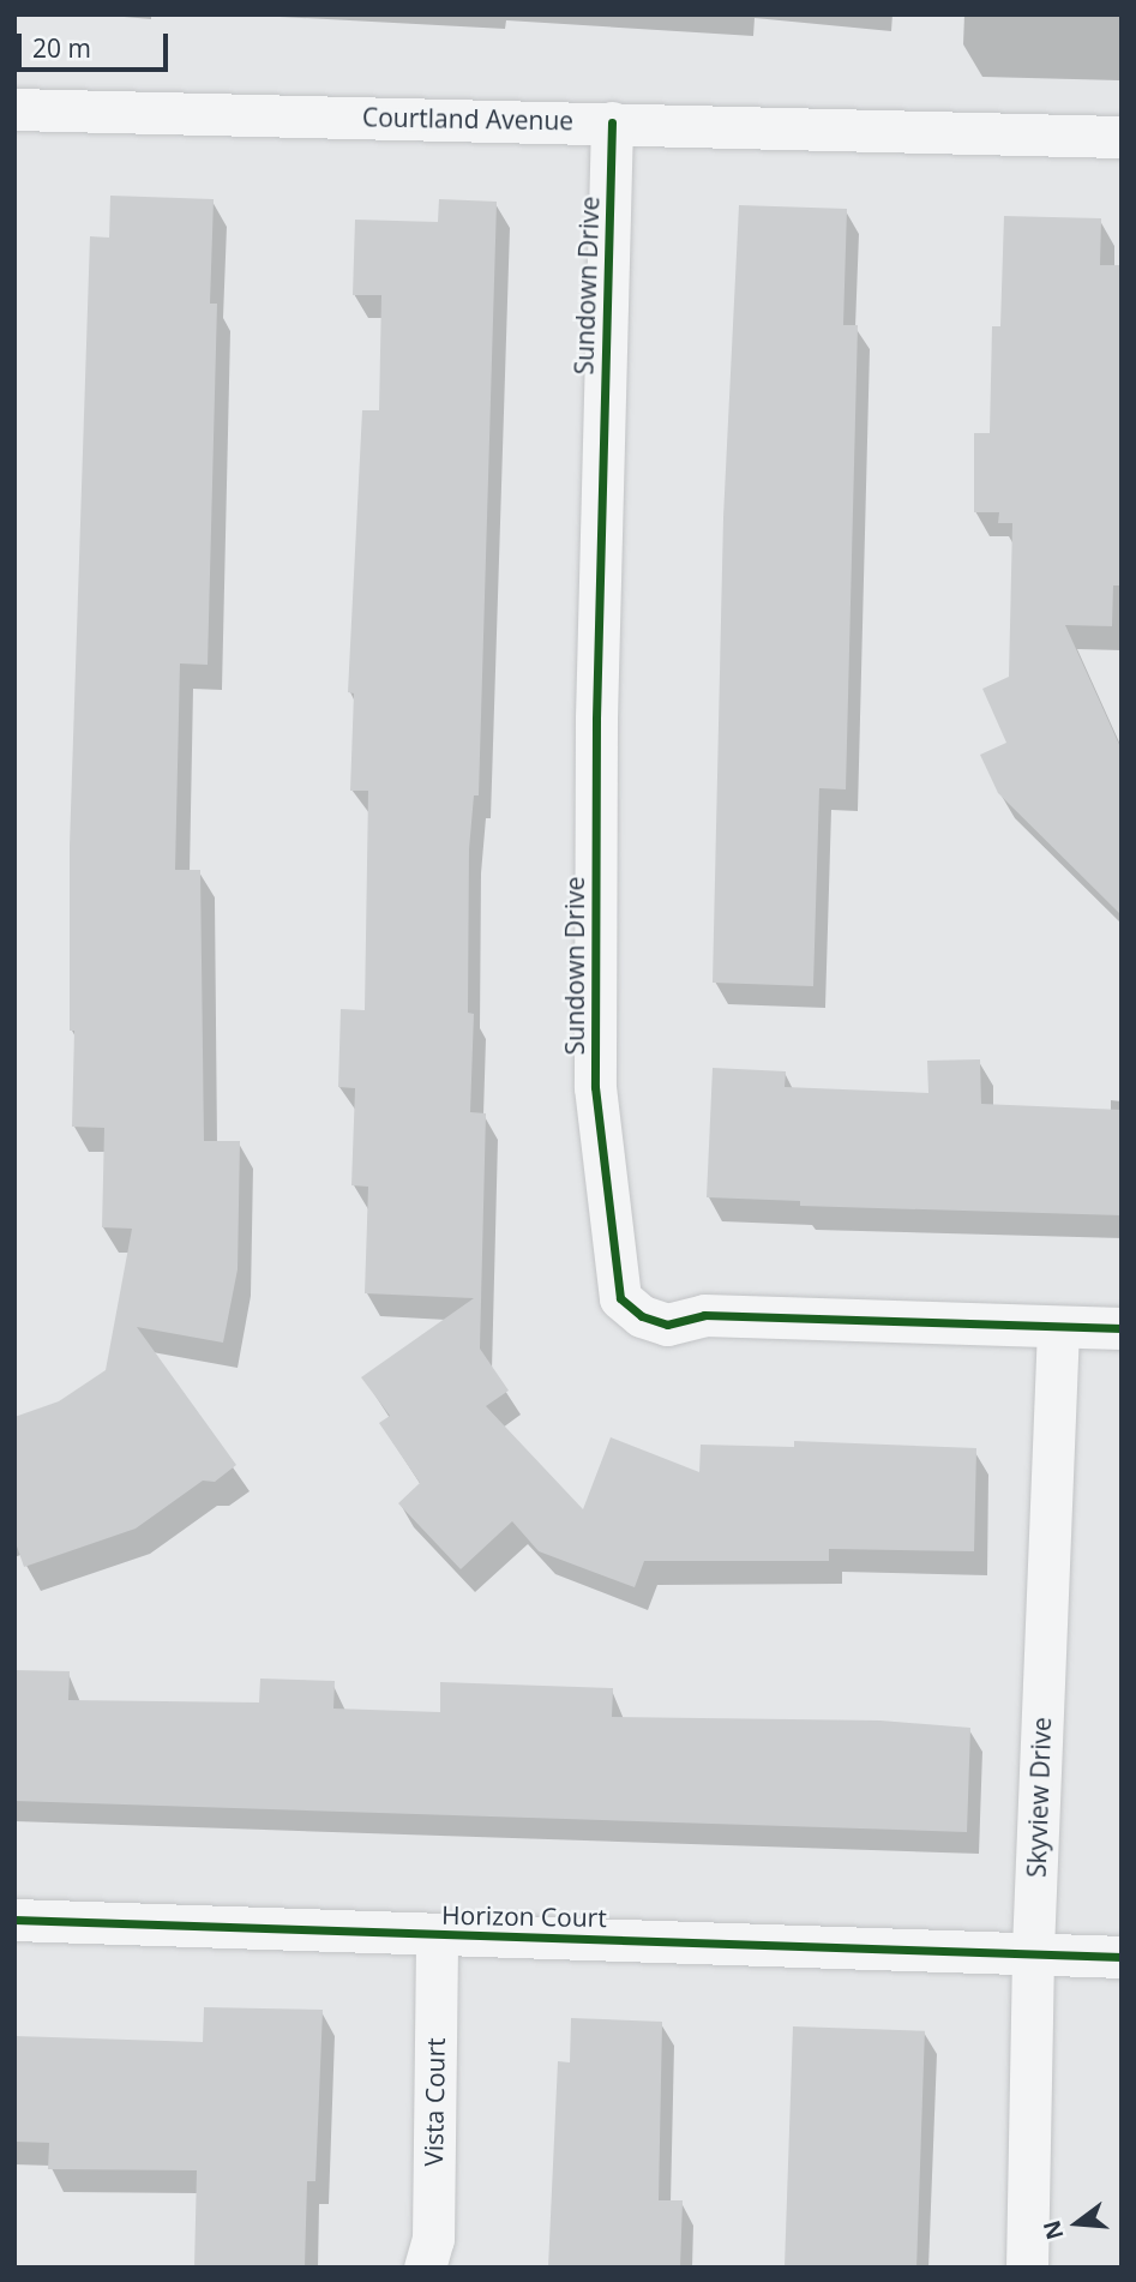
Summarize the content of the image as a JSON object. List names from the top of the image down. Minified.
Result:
{"streets":{"street":["Courtland Avenue","Sundown Drive","Skyview Drive","Horizon Court","Vista Court"]},"crossings":[["Courtland Avenue","Sundown Drive"],["Sundown Drive","Skyview Drive"],["Skyview Drive","Horizon Court"],["Horizon Court","Vista Court"]],"scale_bar":"20 m","north":"left"}
